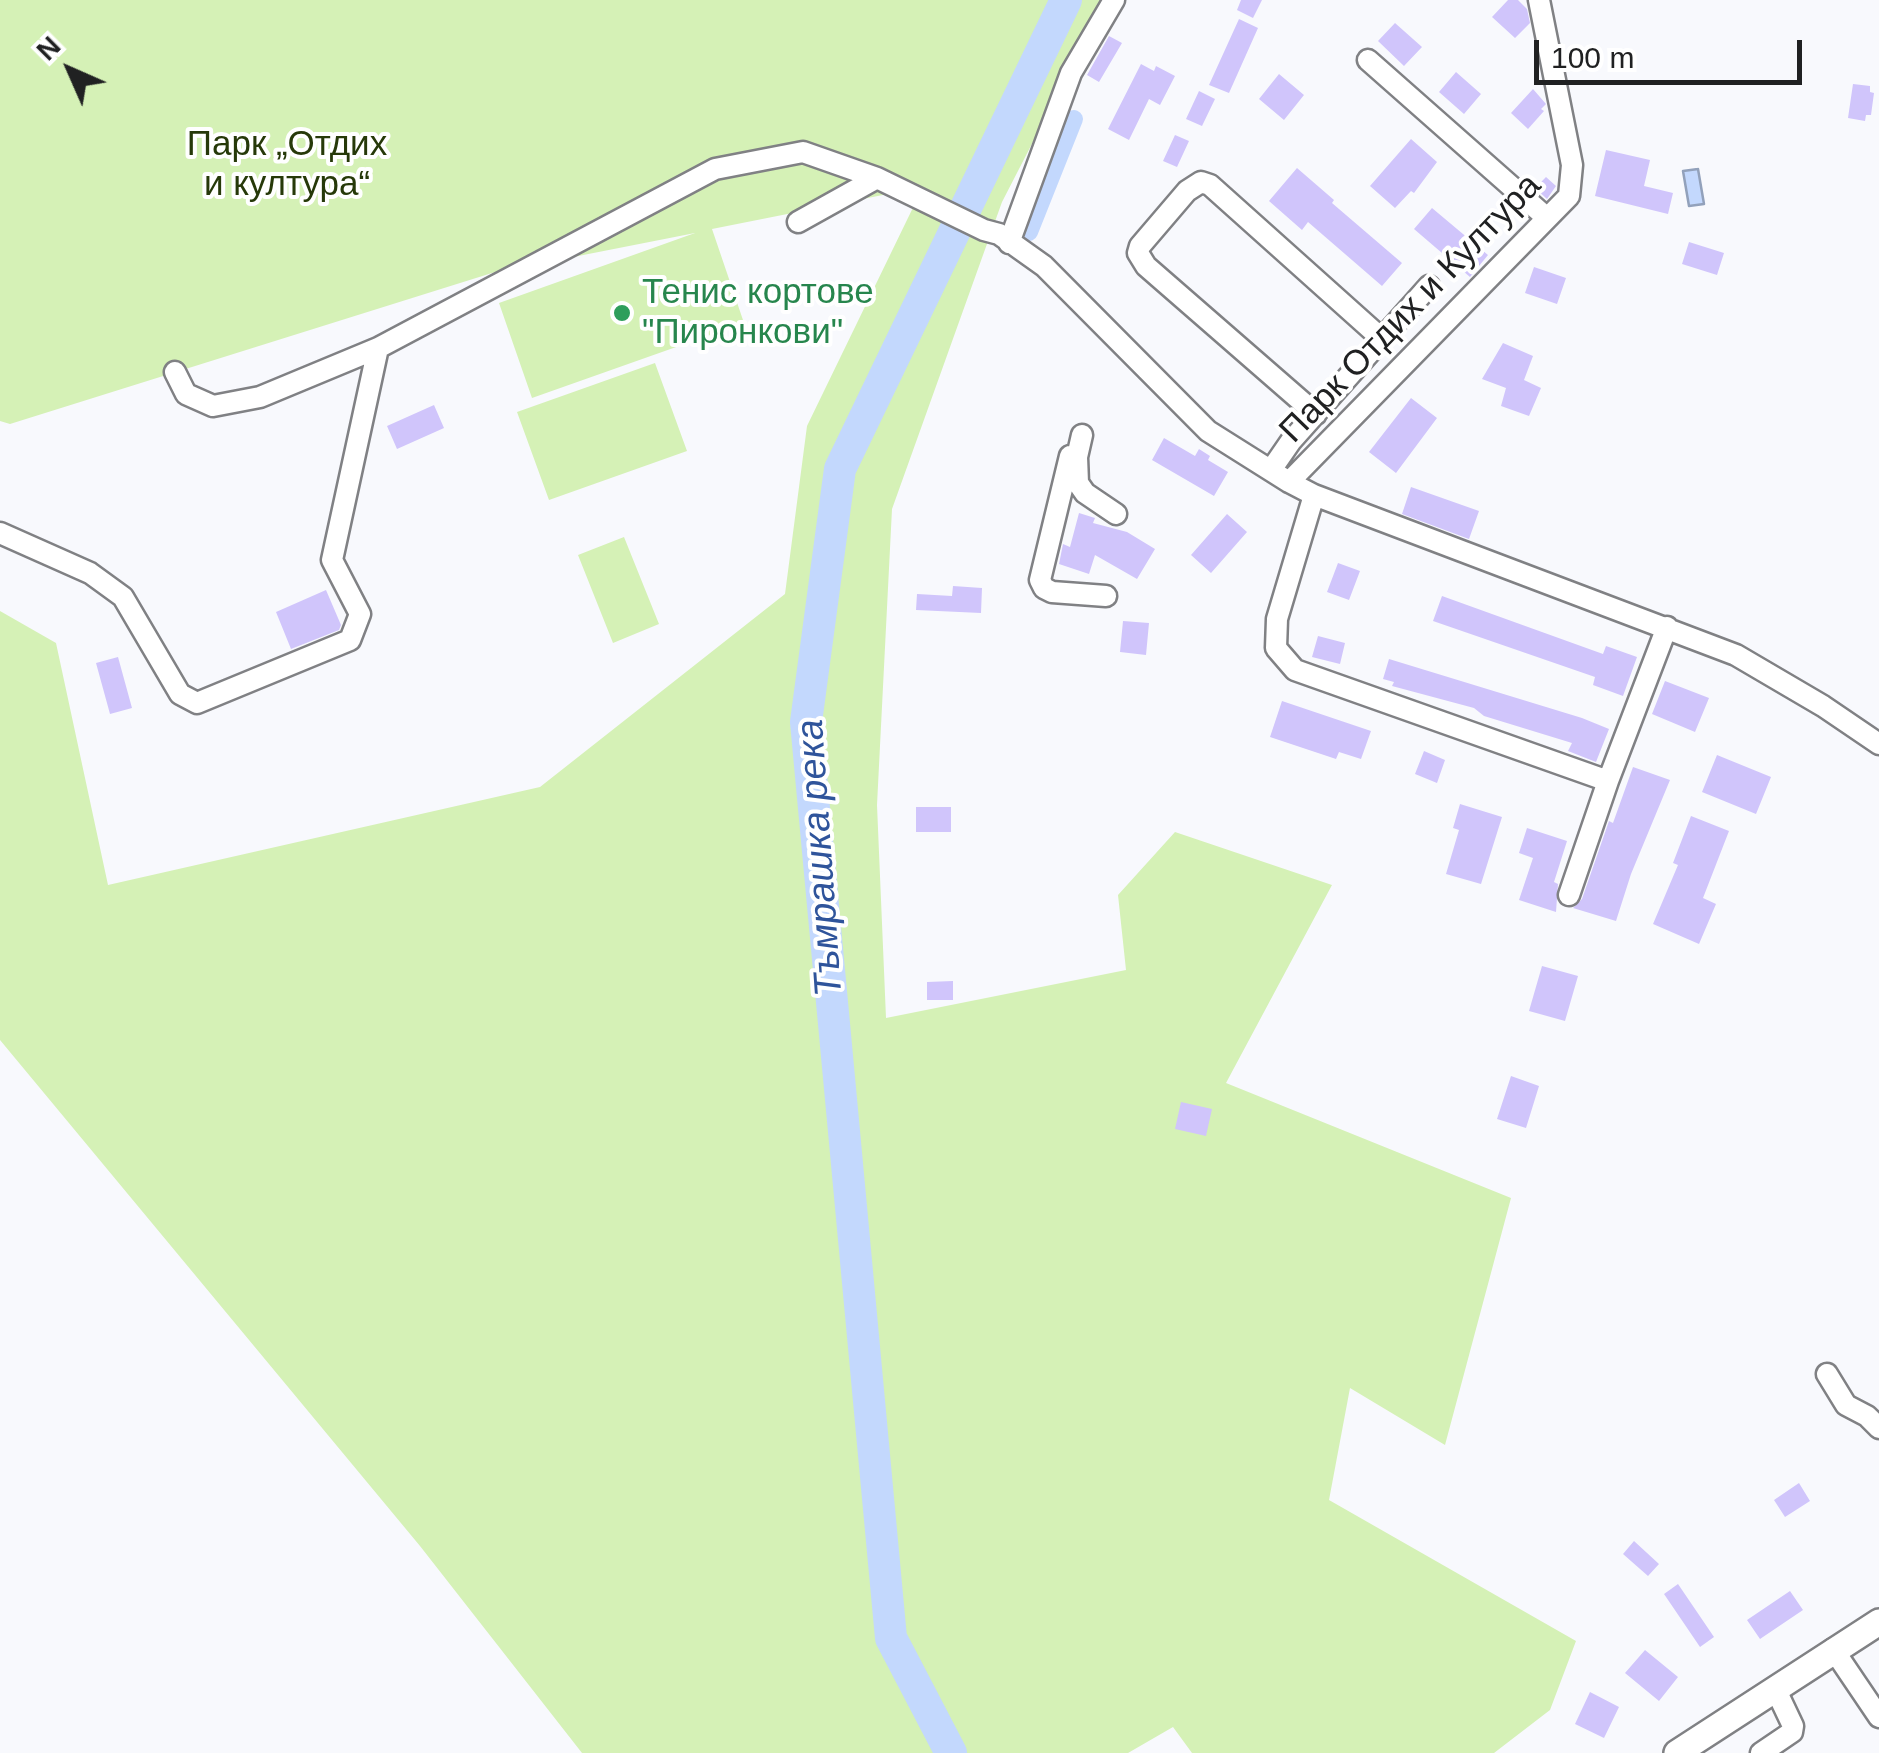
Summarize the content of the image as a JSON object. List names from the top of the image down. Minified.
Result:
{"streets":{"street":["Парк Отдих и Култура"]},"water":["Тъмрашка река"],"parks":["Парк „Отдих и култура“"],"places":["Тенис кортове \"Пиронкови\""],"scale_bar":"100 m","north":"top left"}
